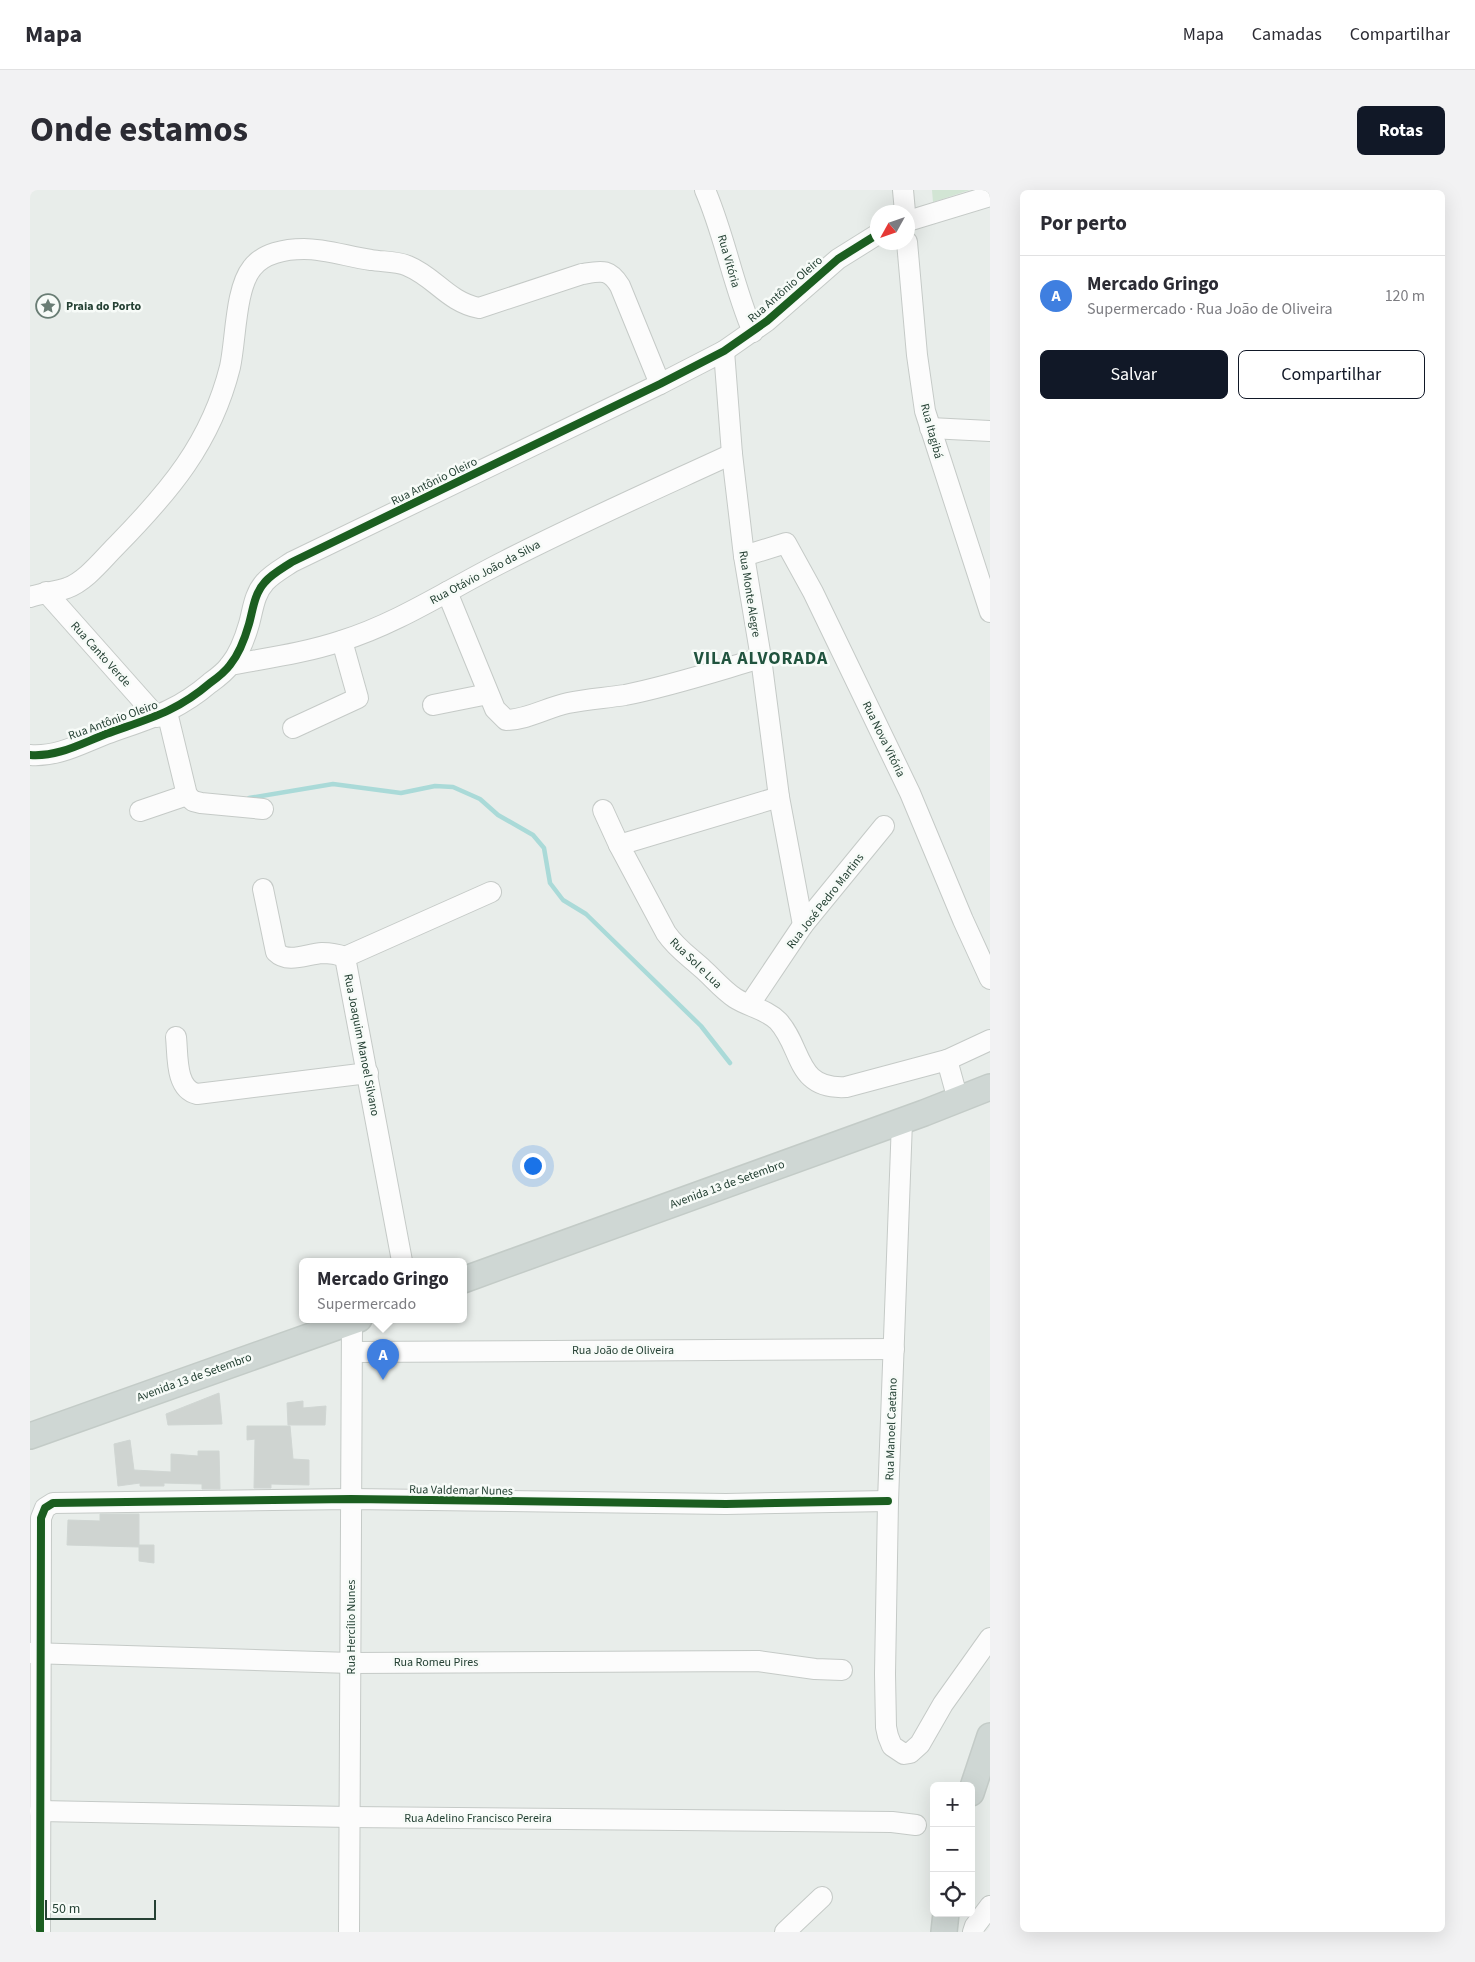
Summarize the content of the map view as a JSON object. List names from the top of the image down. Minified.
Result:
{"streets":{"main road":["Avenida 13 de Setembro"],"street":["Rua Vitória","Rua Antônio Oleiro","Rua Itagibá","Rua Otávio João da Silva","Rua Monte Alegre","Rua Canto Verde","Rua Nova Vitória","Rua José Pedro Martins","Rua Sol e Lua","Rua Joaquim Manoel Silvano","Rua João de Oliveira","Rua Manoel Caetano","Rua Valdemar Nunes","Rua Hercílio Nunes","Rua Romeu Pires","Rua Adelino Francisco Pereira"]},"crossings":[["Rua Vitória","Rua Antônio Oleiro"],["Rua Antônio Oleiro","Rua Otávio João da Silva"],["Rua Antônio Oleiro","Rua Monte Alegre"],["Rua Antônio Oleiro","Rua Canto Verde"],["Rua Otávio João da Silva","Rua Monte Alegre"],["Rua Monte Alegre","Rua Nova Vitória"],["Rua Monte Alegre","Rua José Pedro Martins"],["Rua José Pedro Martins","Rua Sol e Lua"],["Avenida 13 de Setembro","Rua Manoel Caetano"],["Rua João de Oliveira","Rua Manoel Caetano"],["Rua João de Oliveira","Rua Hercílio Nunes"],["Rua Manoel Caetano","Rua Valdemar Nunes"],["Rua Valdemar Nunes","Rua Hercílio Nunes"],["Rua Valdemar Nunes","Rua Romeu Pires"],["Rua Hercílio Nunes","Rua Romeu Pires"],["Rua Hercílio Nunes","Rua Adelino Francisco Pereira"]],"districts":["VILA ALVORADA"],"places":{"place":["Praia do Porto"]},"scale_bar":"50 m","north":"bottom left","page":{"header":"Mapa","nav":["Mapa","Camadas","Compartilhar"],"title":"Onde estamos","buttons":["Rotas",["Salvar","Compartilhar"]],"heading":"Por perto","list":[{"mark":"A","name":"Mercado Gringo","note":"Supermercado · Rua João de Oliveira","value":"120 m"}],"popup":["Mercado Gringo","Supermercado"],"pins":"A","map_buttons":["+","−"],"scale":"50 m"}}
